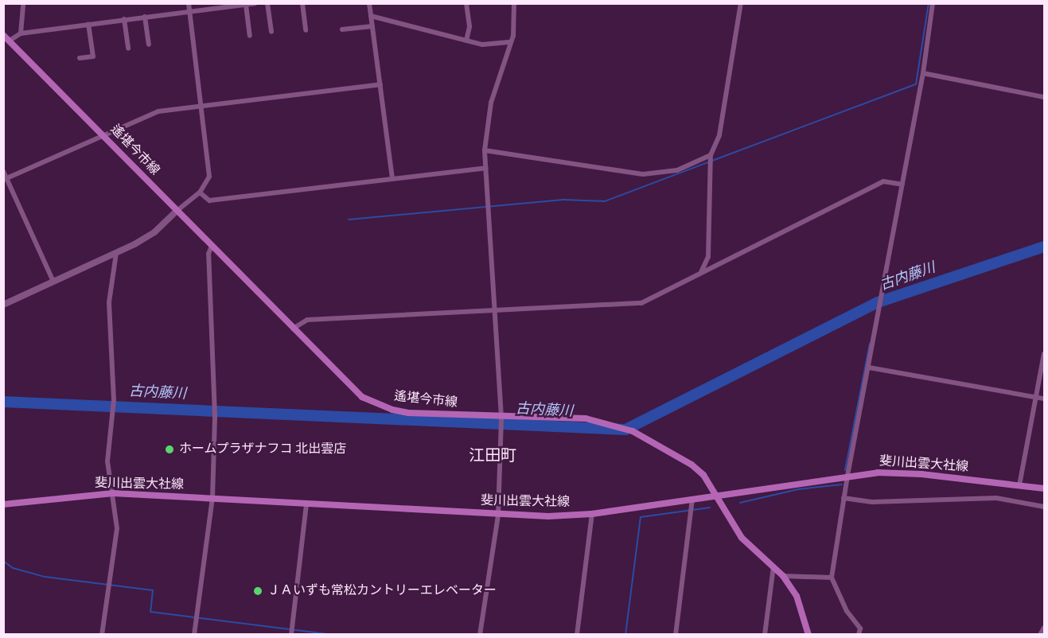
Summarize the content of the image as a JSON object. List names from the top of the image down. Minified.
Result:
{"streets":{"main road":["遙堪今市線","斐川出雲大社線"]},"crossings":[["遙堪今市線","斐川出雲大社線"]],"districts":["江田町"],"water":["古内藤川"],"places":["ホームプラザナフコ 北出雲店","ＪＡいずも常松カントリーエレベーター"]}
